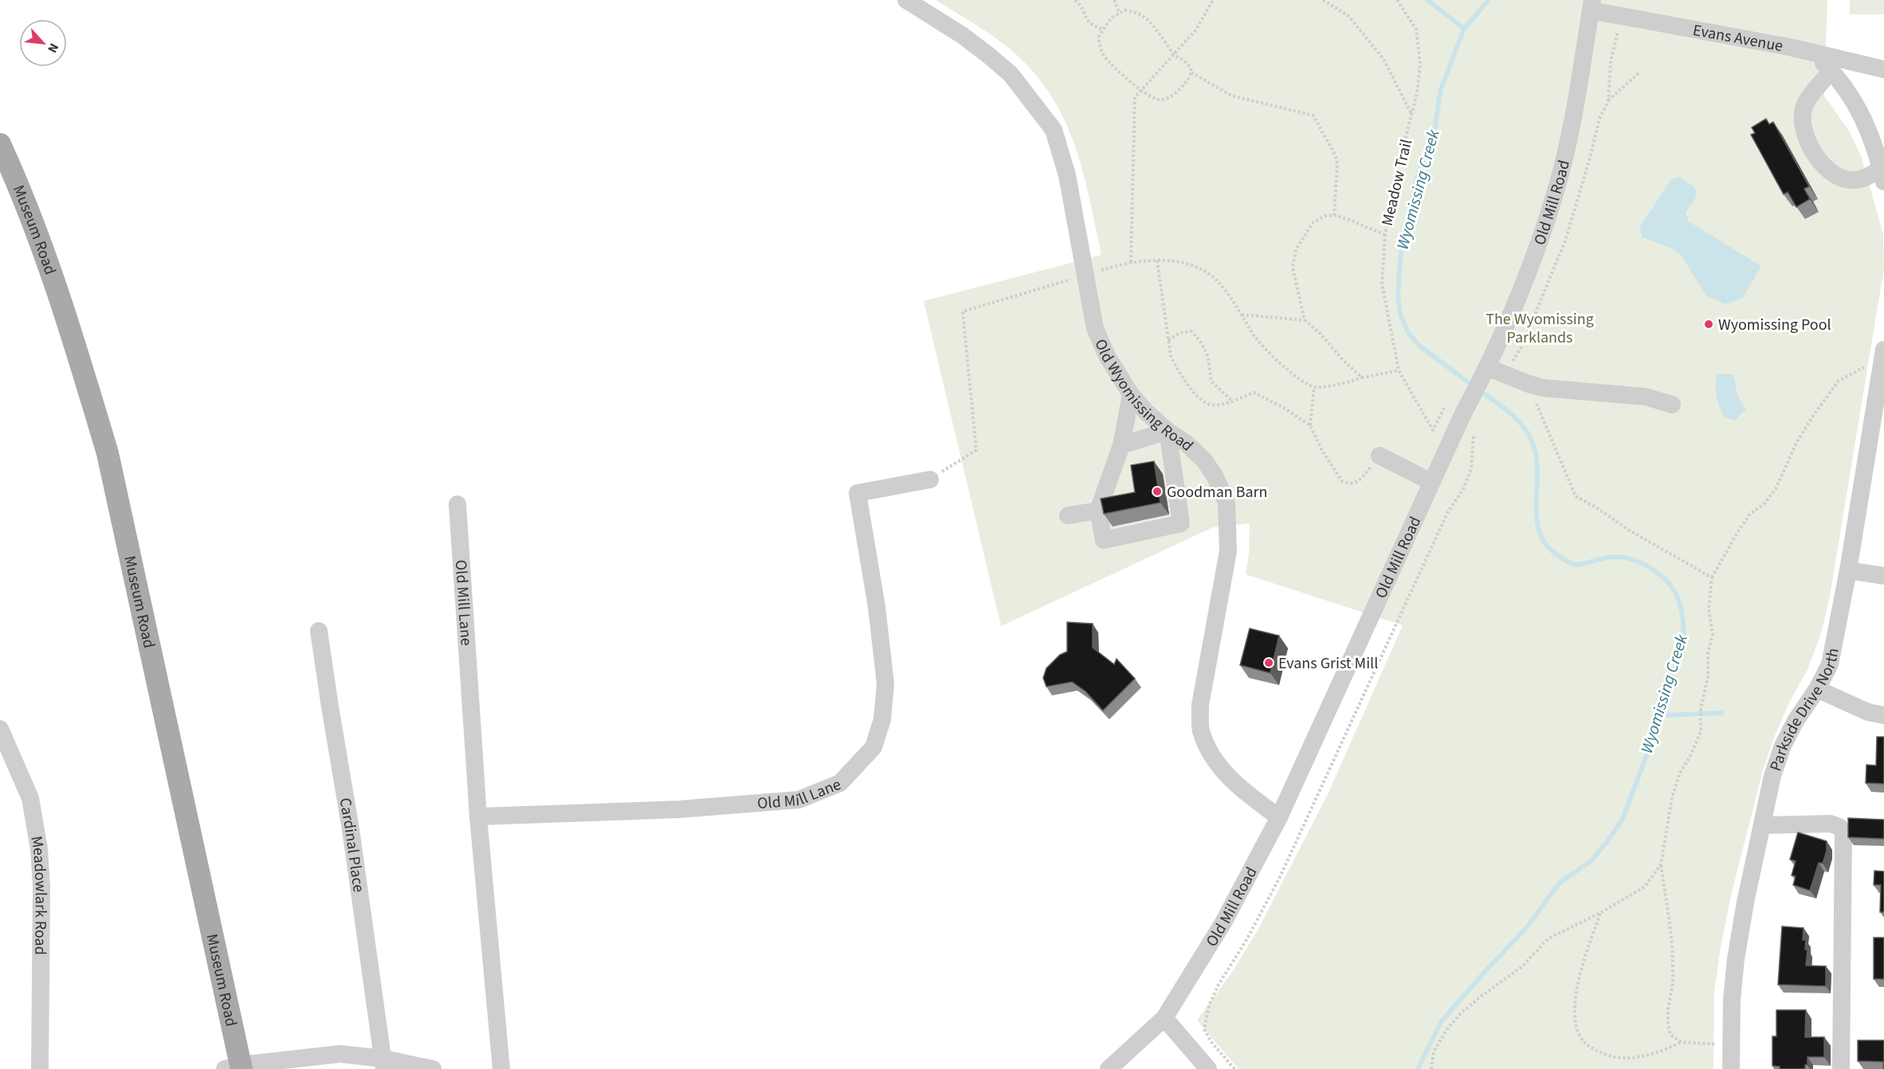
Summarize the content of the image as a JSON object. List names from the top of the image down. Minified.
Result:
{"streets":{"main road":["Museum Road"],"street":["Evans Avenue","Old Mill Road","Old Wyomissing Road","Old Mill Lane","Parkside Drive North","Cardinal Place","Meadowlark Road"],"path":["Meadow Trail"]},"crossings":[["Evans Avenue","Old Mill Road"],["Old Mill Road","Old Wyomissing Road"]],"water":["Wyomissing Creek"],"parks":["The Wyomissing Parklands"],"places":["Wyomissing Pool","Goodman Barn","Evans Grist Mill"],"north":"bottom right"}
